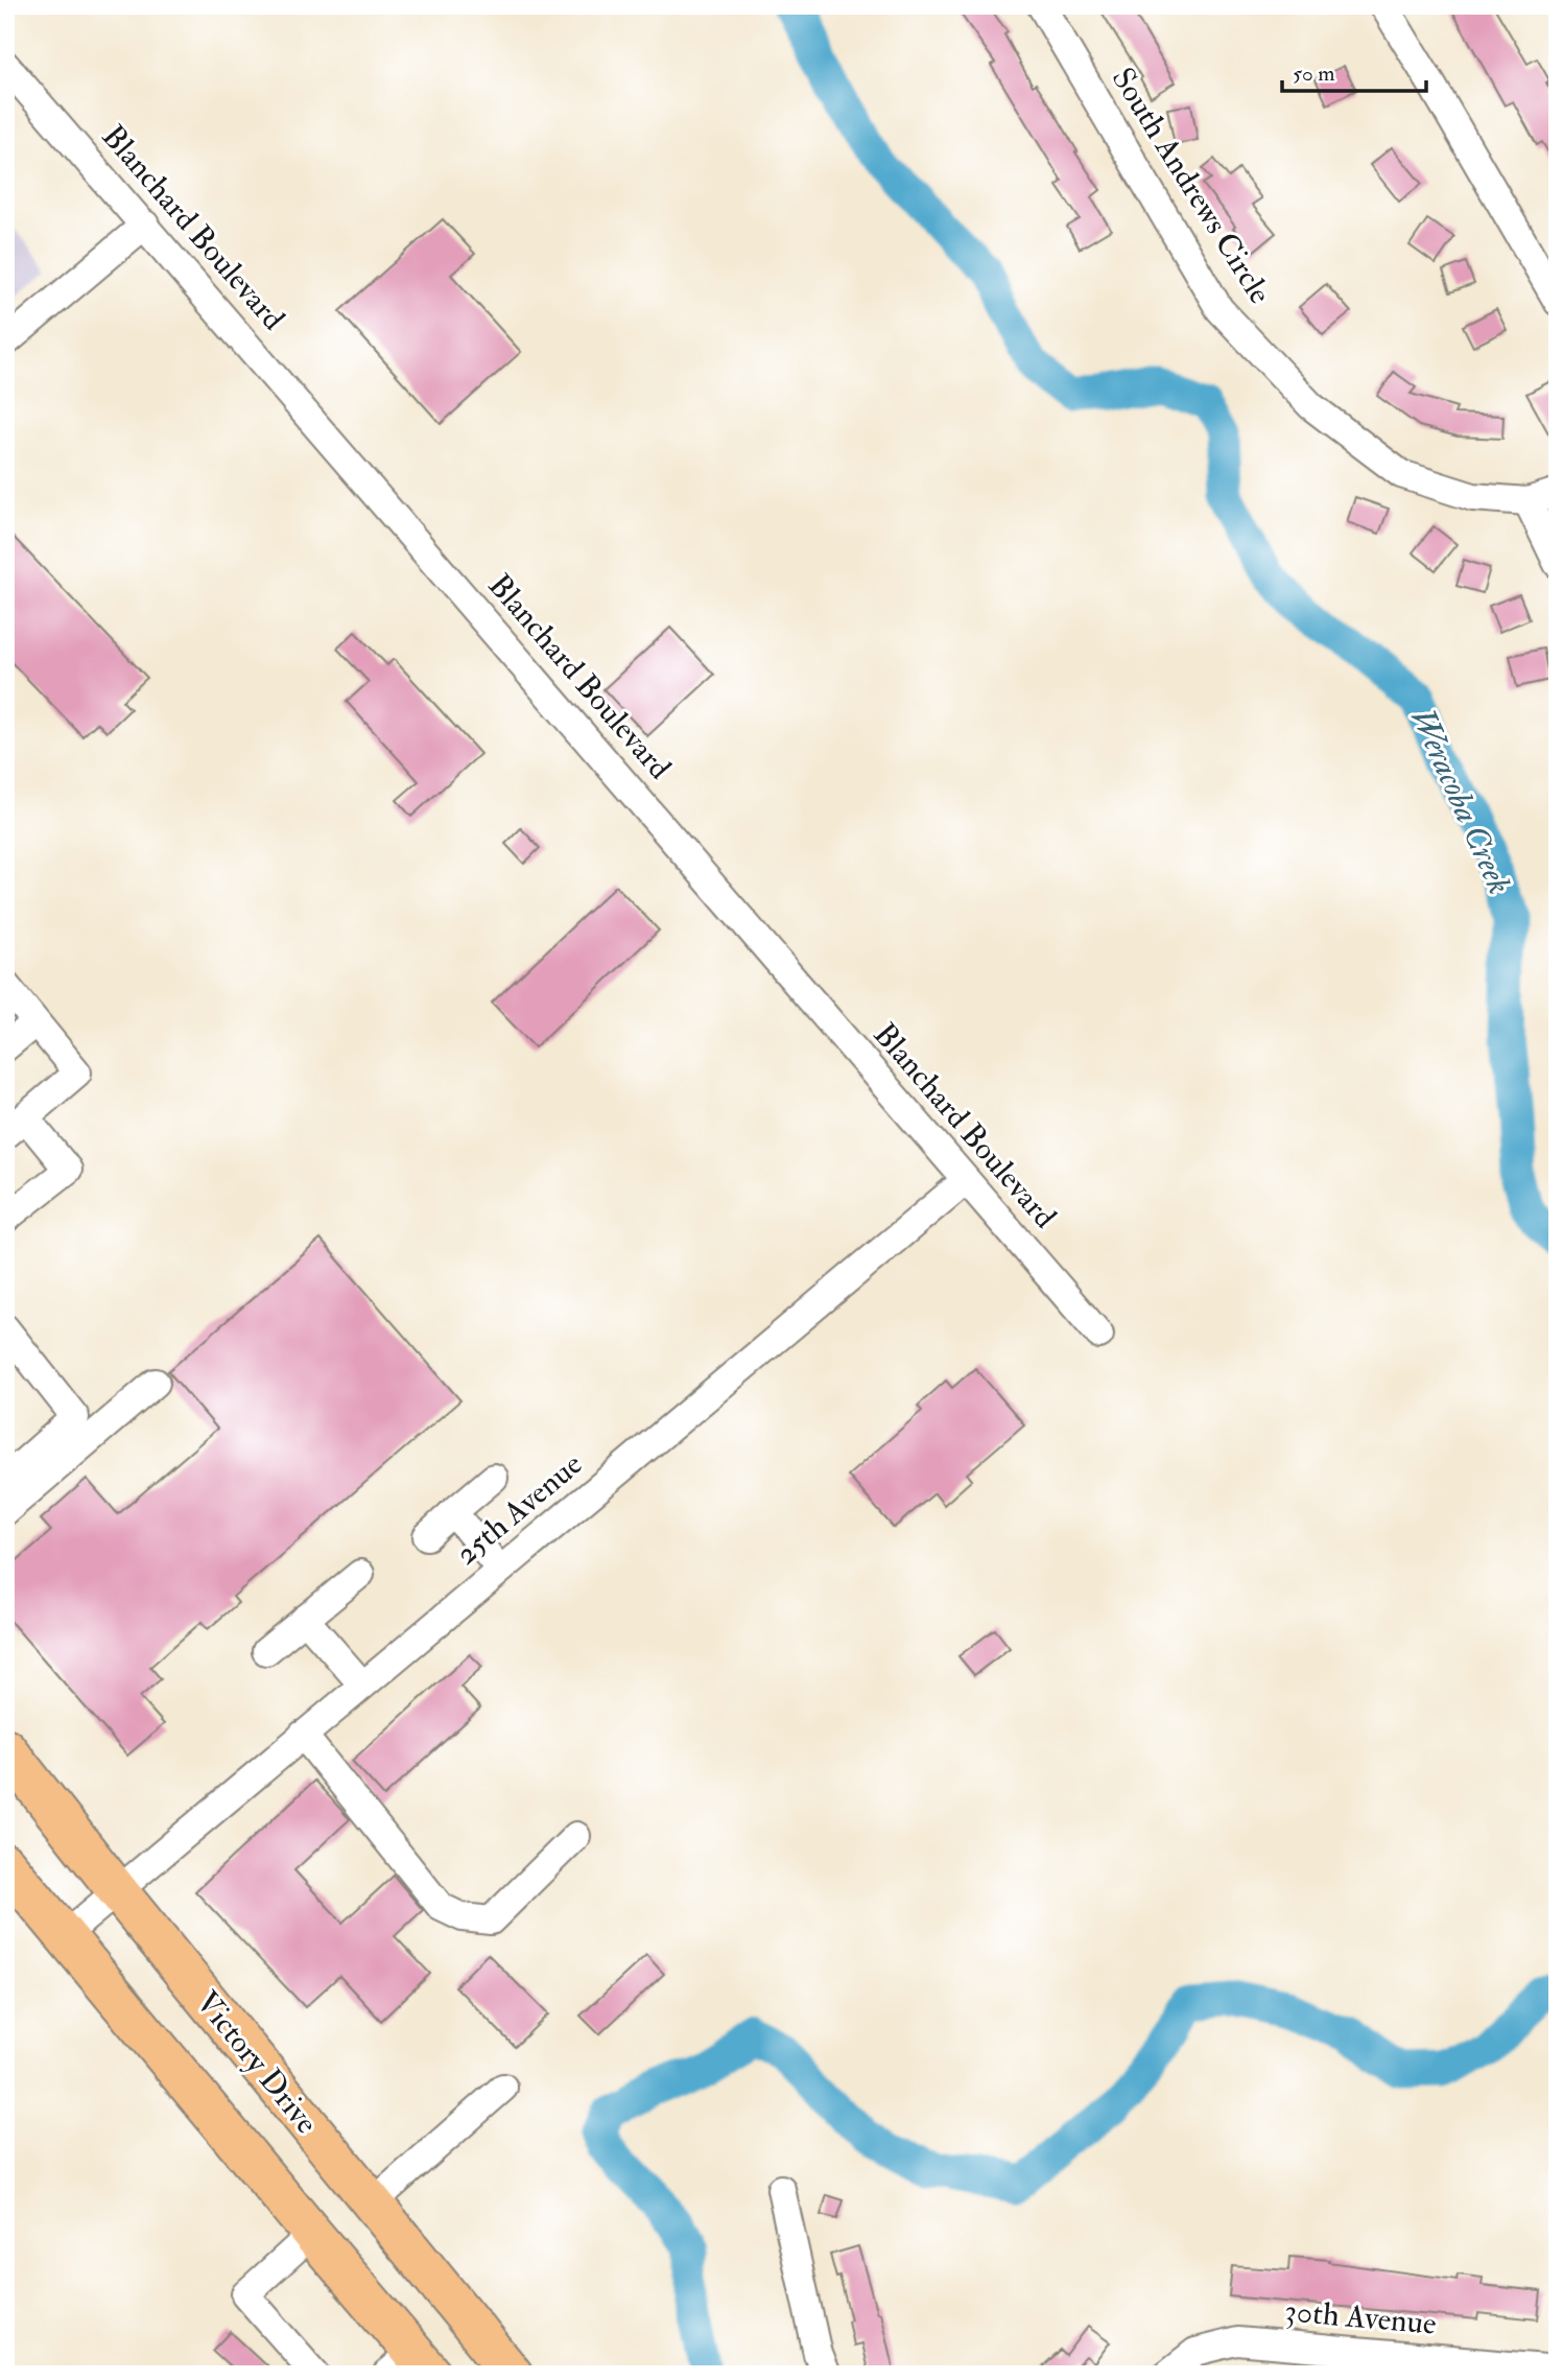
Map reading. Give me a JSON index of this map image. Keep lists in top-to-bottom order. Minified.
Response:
{"streets":{"highway":["Victory Drive"],"street":["South Andrews Circle","Blanchard Boulevard","25th Avenue","30th Avenue"]},"crossings":[["Blanchard Boulevard","25th Avenue"],["25th Avenue","Victory Drive"]],"water":["Weracoba Creek"],"scale_bar":"50 m"}
